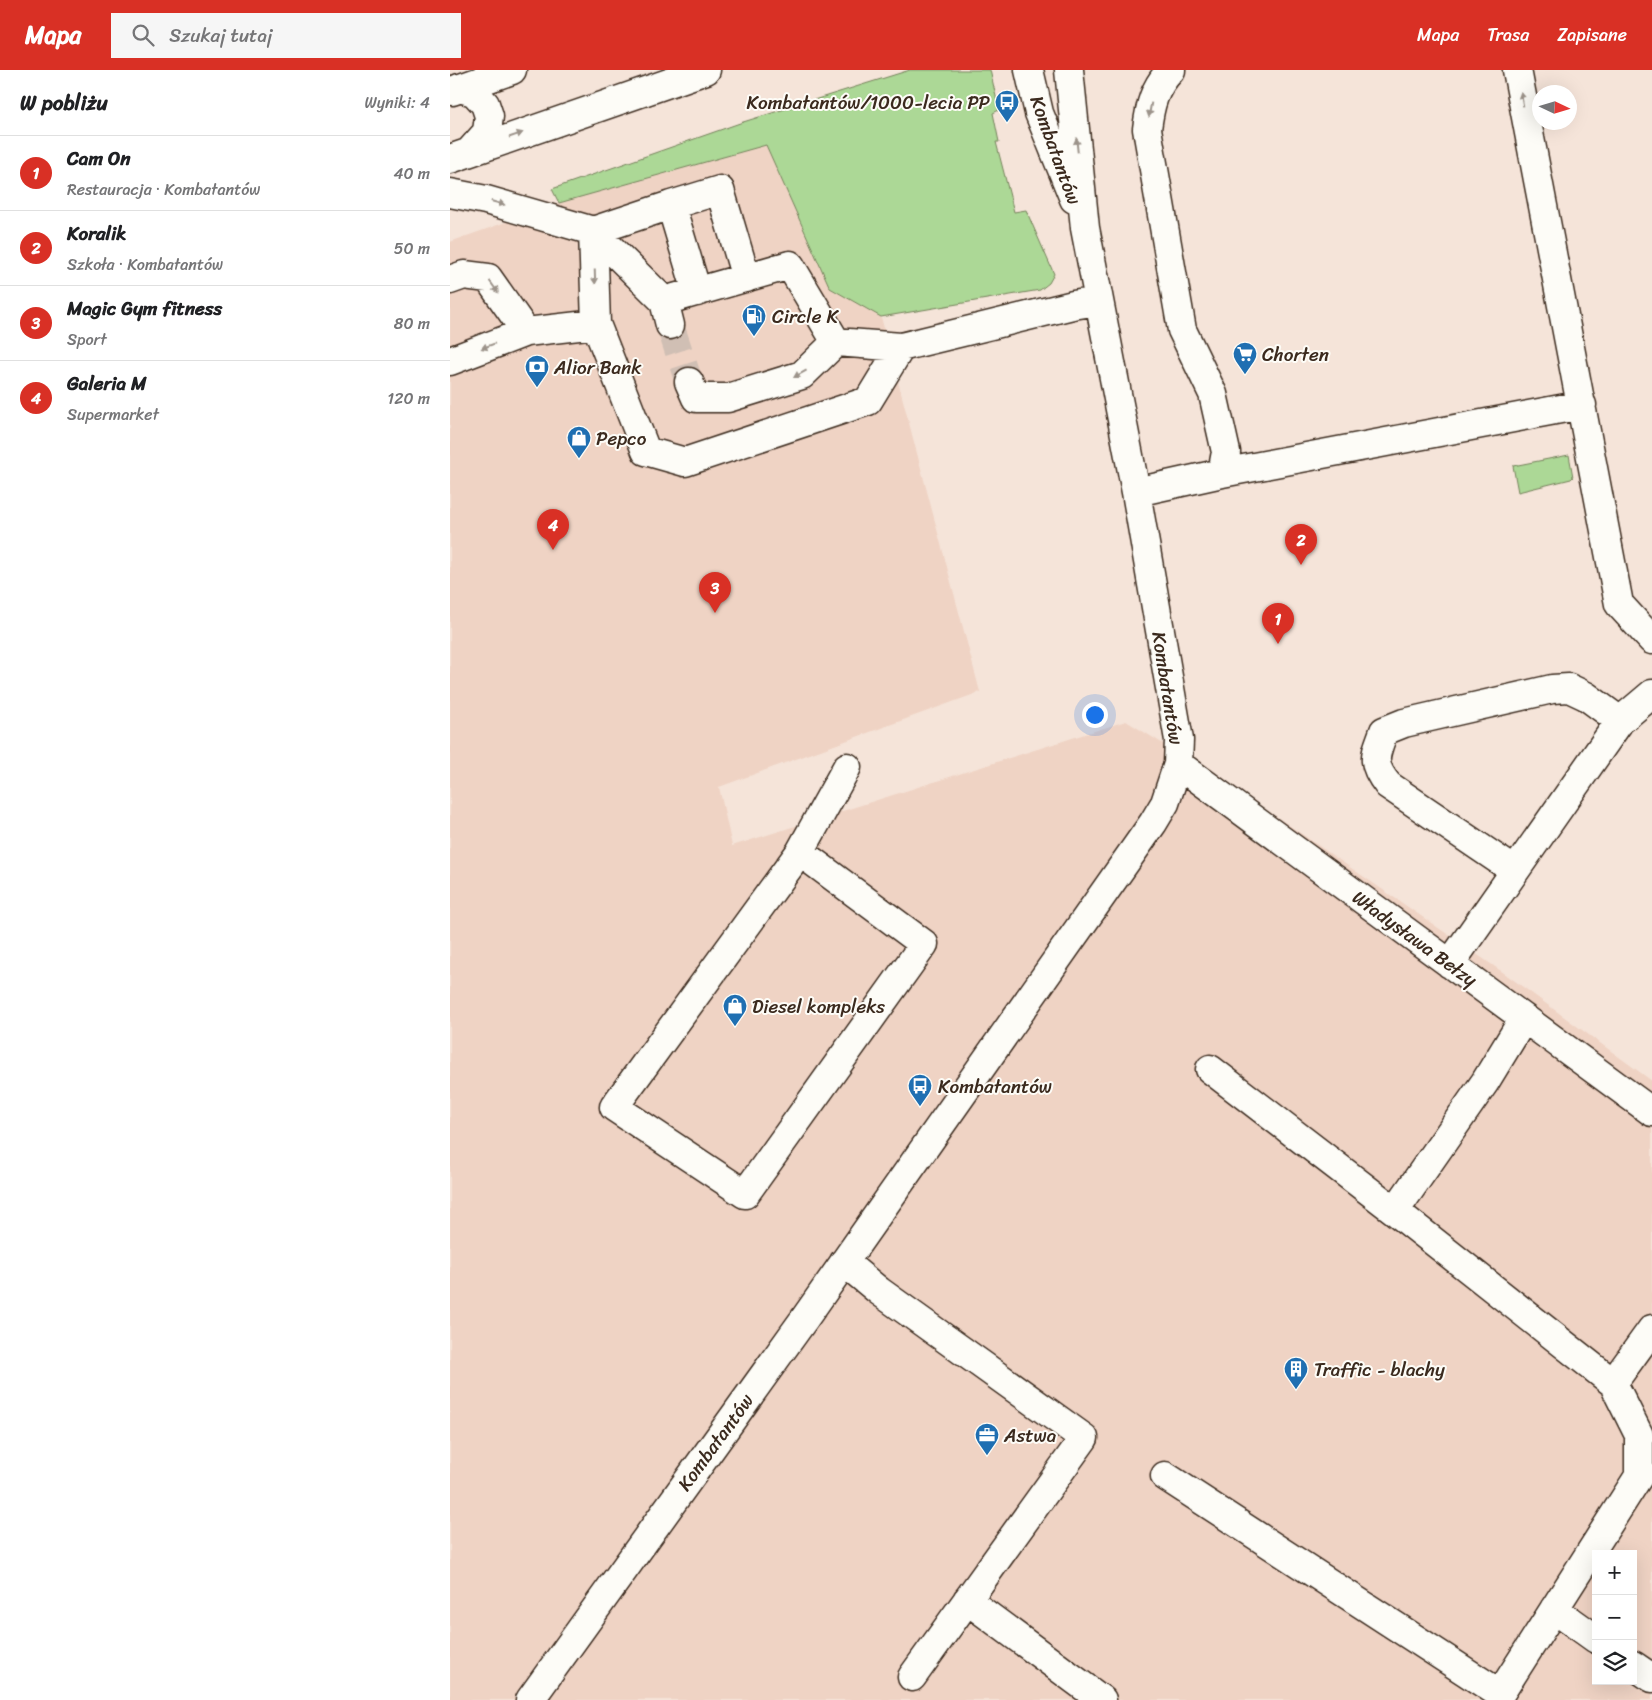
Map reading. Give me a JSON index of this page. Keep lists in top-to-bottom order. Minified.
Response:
{"streets":{"street":["Kombatantów","Władysława Bełzy"]},"crossings":[["Kombatantów","Władysława Bełzy"]],"places":{"bus stop":["Kombatantów/1000-lecia PP","Kombatantów"],"fuel station":["Circle K"],"supermarket":["Chorten"],"bank":["Alior Bank"],"shop":["Pepco","Diesel kompleks"],"building":["Traffic - blachy"],"office":["Astwa"]},"north":"right","page":{"header":"Mapa","search":"Szukaj tutaj","nav":["Mapa","Trasa","Zapisane"],"heading":["W pobliżu","Wyniki: 4"],"list":[{"mark":"1","name":"Cam On","note":"Restauracja · Kombatantów","value":"40 m"},{"mark":"2","name":"Koralik","note":"Szkoła · Kombatantów","value":"50 m"},{"mark":"3","name":"Magic Gym fitness","note":"Sport","value":"80 m"},{"mark":"4","name":"Galeria M","note":"Supermarket","value":"120 m"}],"pins":["4","2","3","1"],"map_buttons":["+","−"]}}
